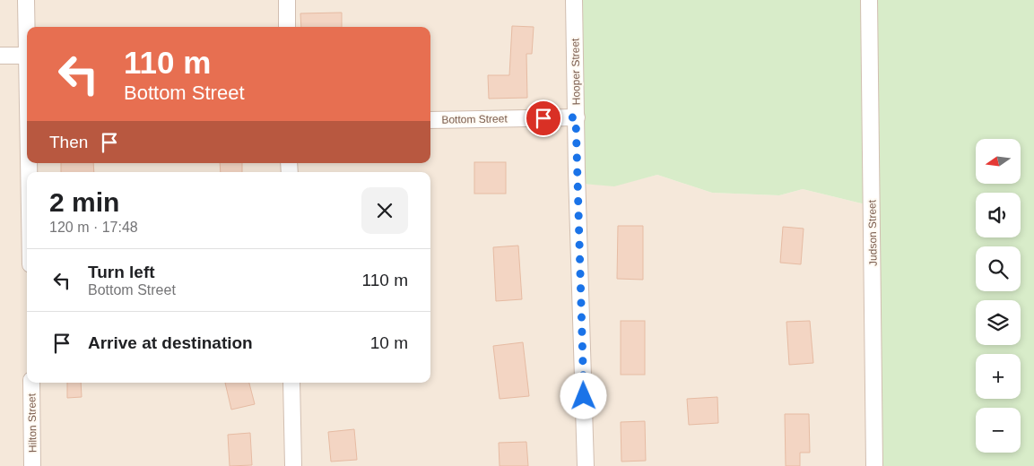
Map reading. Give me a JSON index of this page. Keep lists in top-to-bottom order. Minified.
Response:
{"streets":{"street":["Hooper Street","Bottom Street","Judson Street","Hilton Street"]},"crossings":[["Hooper Street","Bottom Street"]],"north":"left","page":{"turn":["110 m","Bottom Street"],"then":"Then","map_buttons":["+","−"],"heading":["2 min","120 m · 17:48"],"list":[{"name":"Turn left","note":"Bottom Street","value":"110 m"},{"name":"Arrive at destination","value":"10 m"}]}}
